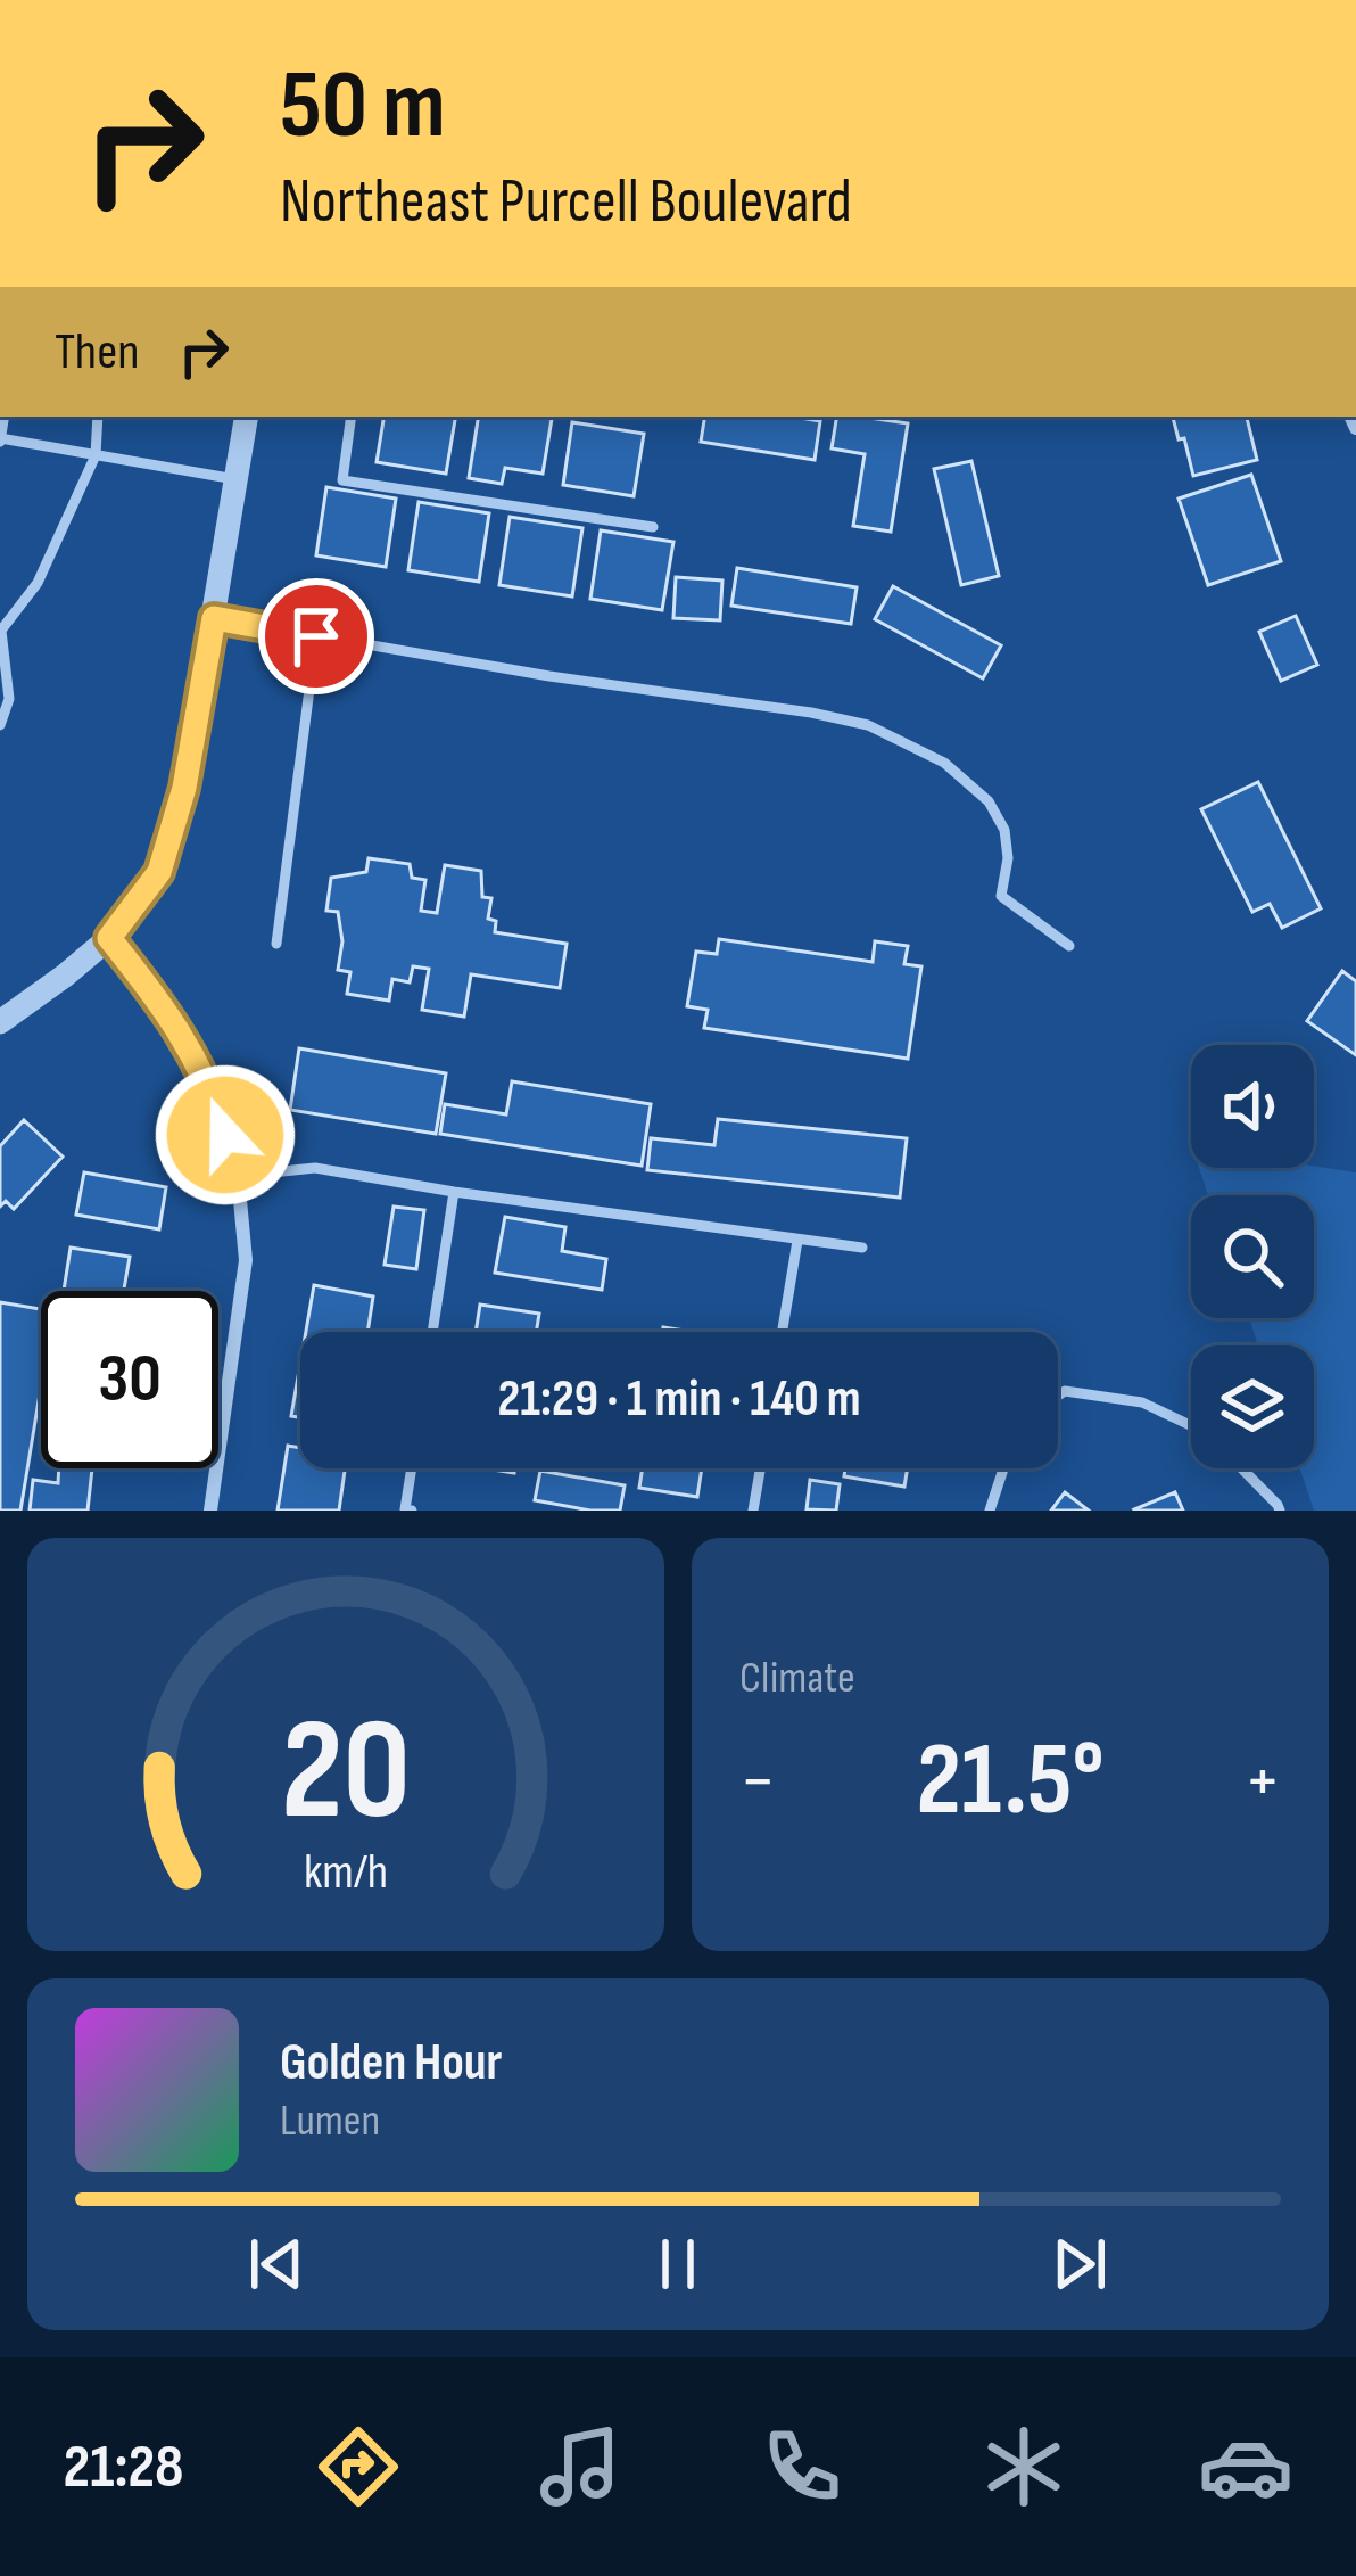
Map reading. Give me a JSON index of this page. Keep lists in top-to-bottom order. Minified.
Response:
{"page":{"turn":["50 m","Northeast Purcell Boulevard"],"then":"Then","limit":"30","trip":"21:29 · 1 min · 140 m","tile":"Climate","heat":["−","21.5°","+"],"song":["Golden Hour","Lumen"],"tabs":"21:28","gauge":["20","km/h"]}}
